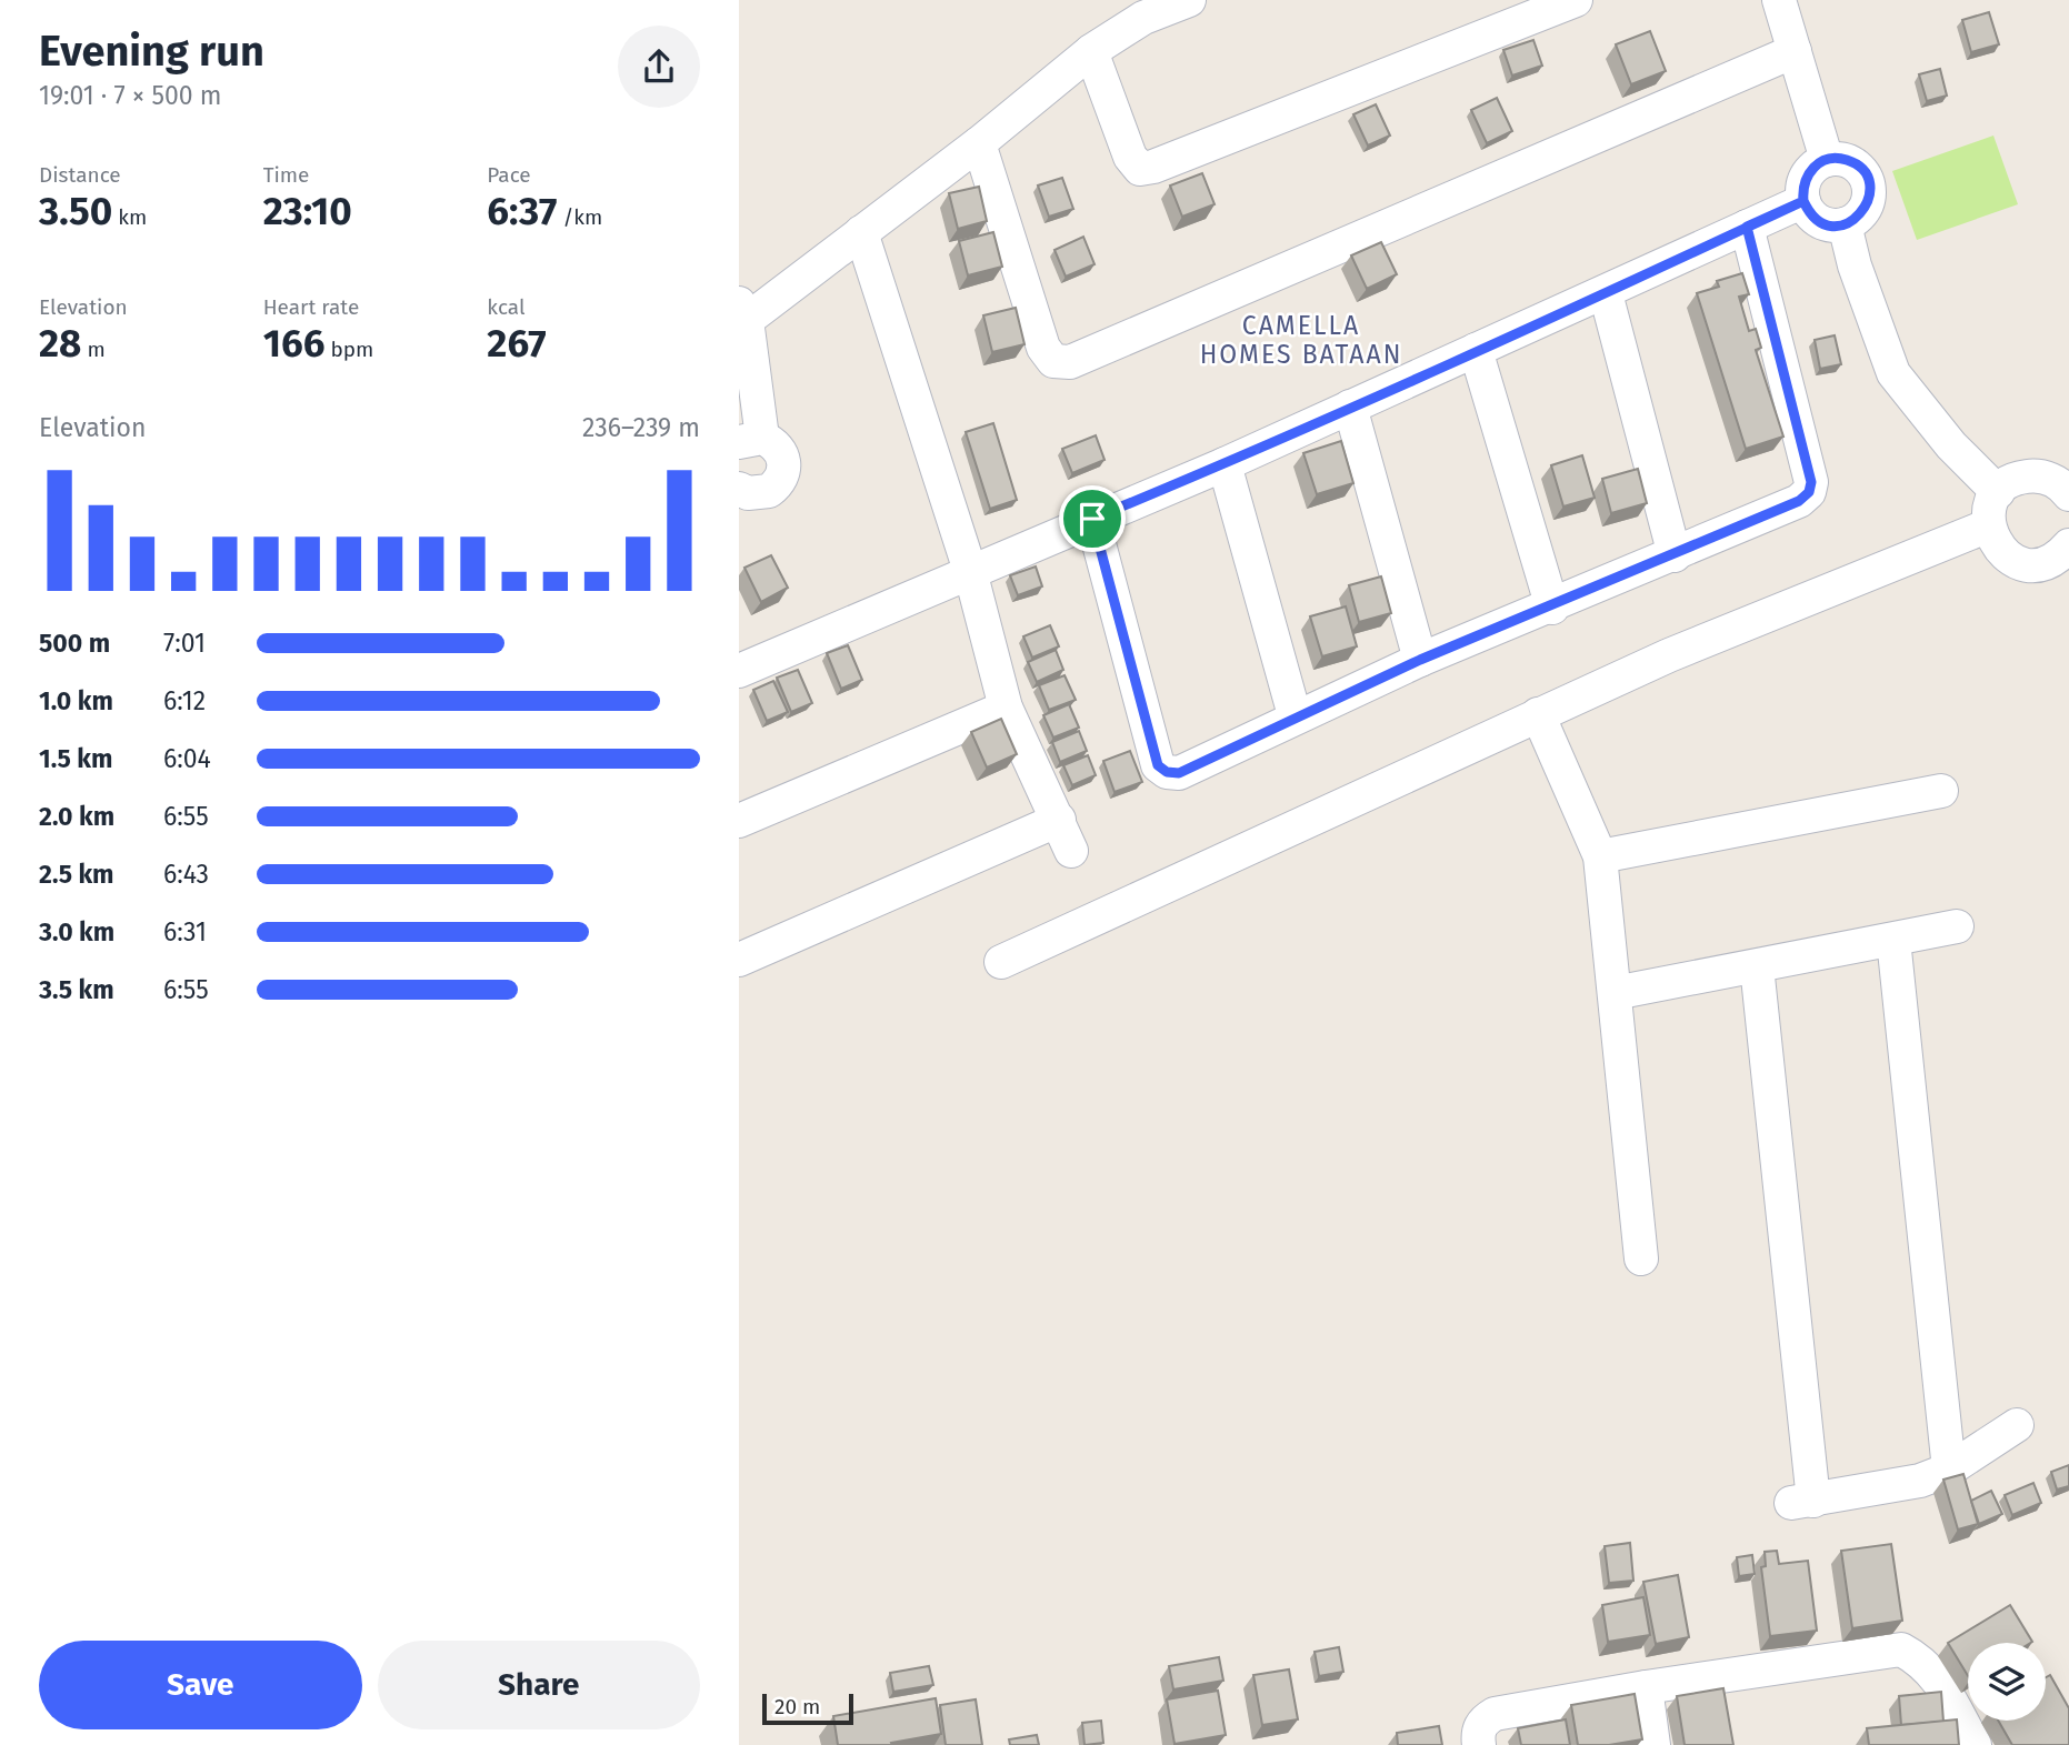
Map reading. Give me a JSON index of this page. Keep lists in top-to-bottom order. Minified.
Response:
{"districts":["CAMELLA HOMES BATAAN"],"scale_bar":"20 m","page":{"heading":["Evening run","19:01 · 7 × 500 m"],"stats":[["Distance","3.50 km"],["Time","23:10"],["Pace","6:37 /km"],["Elevation","28 m"],["Heart rate","166 bpm"],["kcal","267"]],"chart":["Elevation","236–239 m"],"list":[{"name":"500 m","note":"7:01"},{"name":"1.0 km","note":"6:12"},{"name":"1.5 km","note":"6:04"},{"name":"2.0 km","note":"6:55"},{"name":"2.5 km","note":"6:43"},{"name":"3.0 km","note":"6:31"},{"name":"3.5 km","note":"6:55"}],"buttons":["Save","Share"],"scale":"20 m"}}
